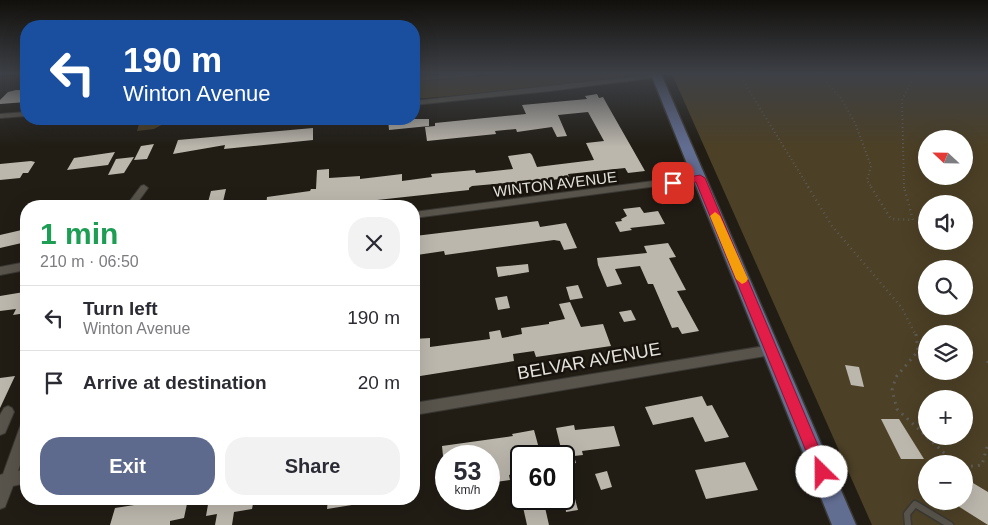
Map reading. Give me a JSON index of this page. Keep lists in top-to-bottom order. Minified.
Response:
{"streets":{"street":["WINTON AVENUE","BELVAR AVENUE"]},"north":"left","page":{"turn":["190 m","Winton Avenue"],"map_buttons":["+","−"],"heading":["1 min","210 m · 06:50"],"list":[{"name":"Turn left","note":"Winton Avenue","value":"190 m"},{"name":"Arrive at destination","value":"20 m"}],"buttons":["Exit","Share"],"speed":"53 km/h","limit":"60"}}
